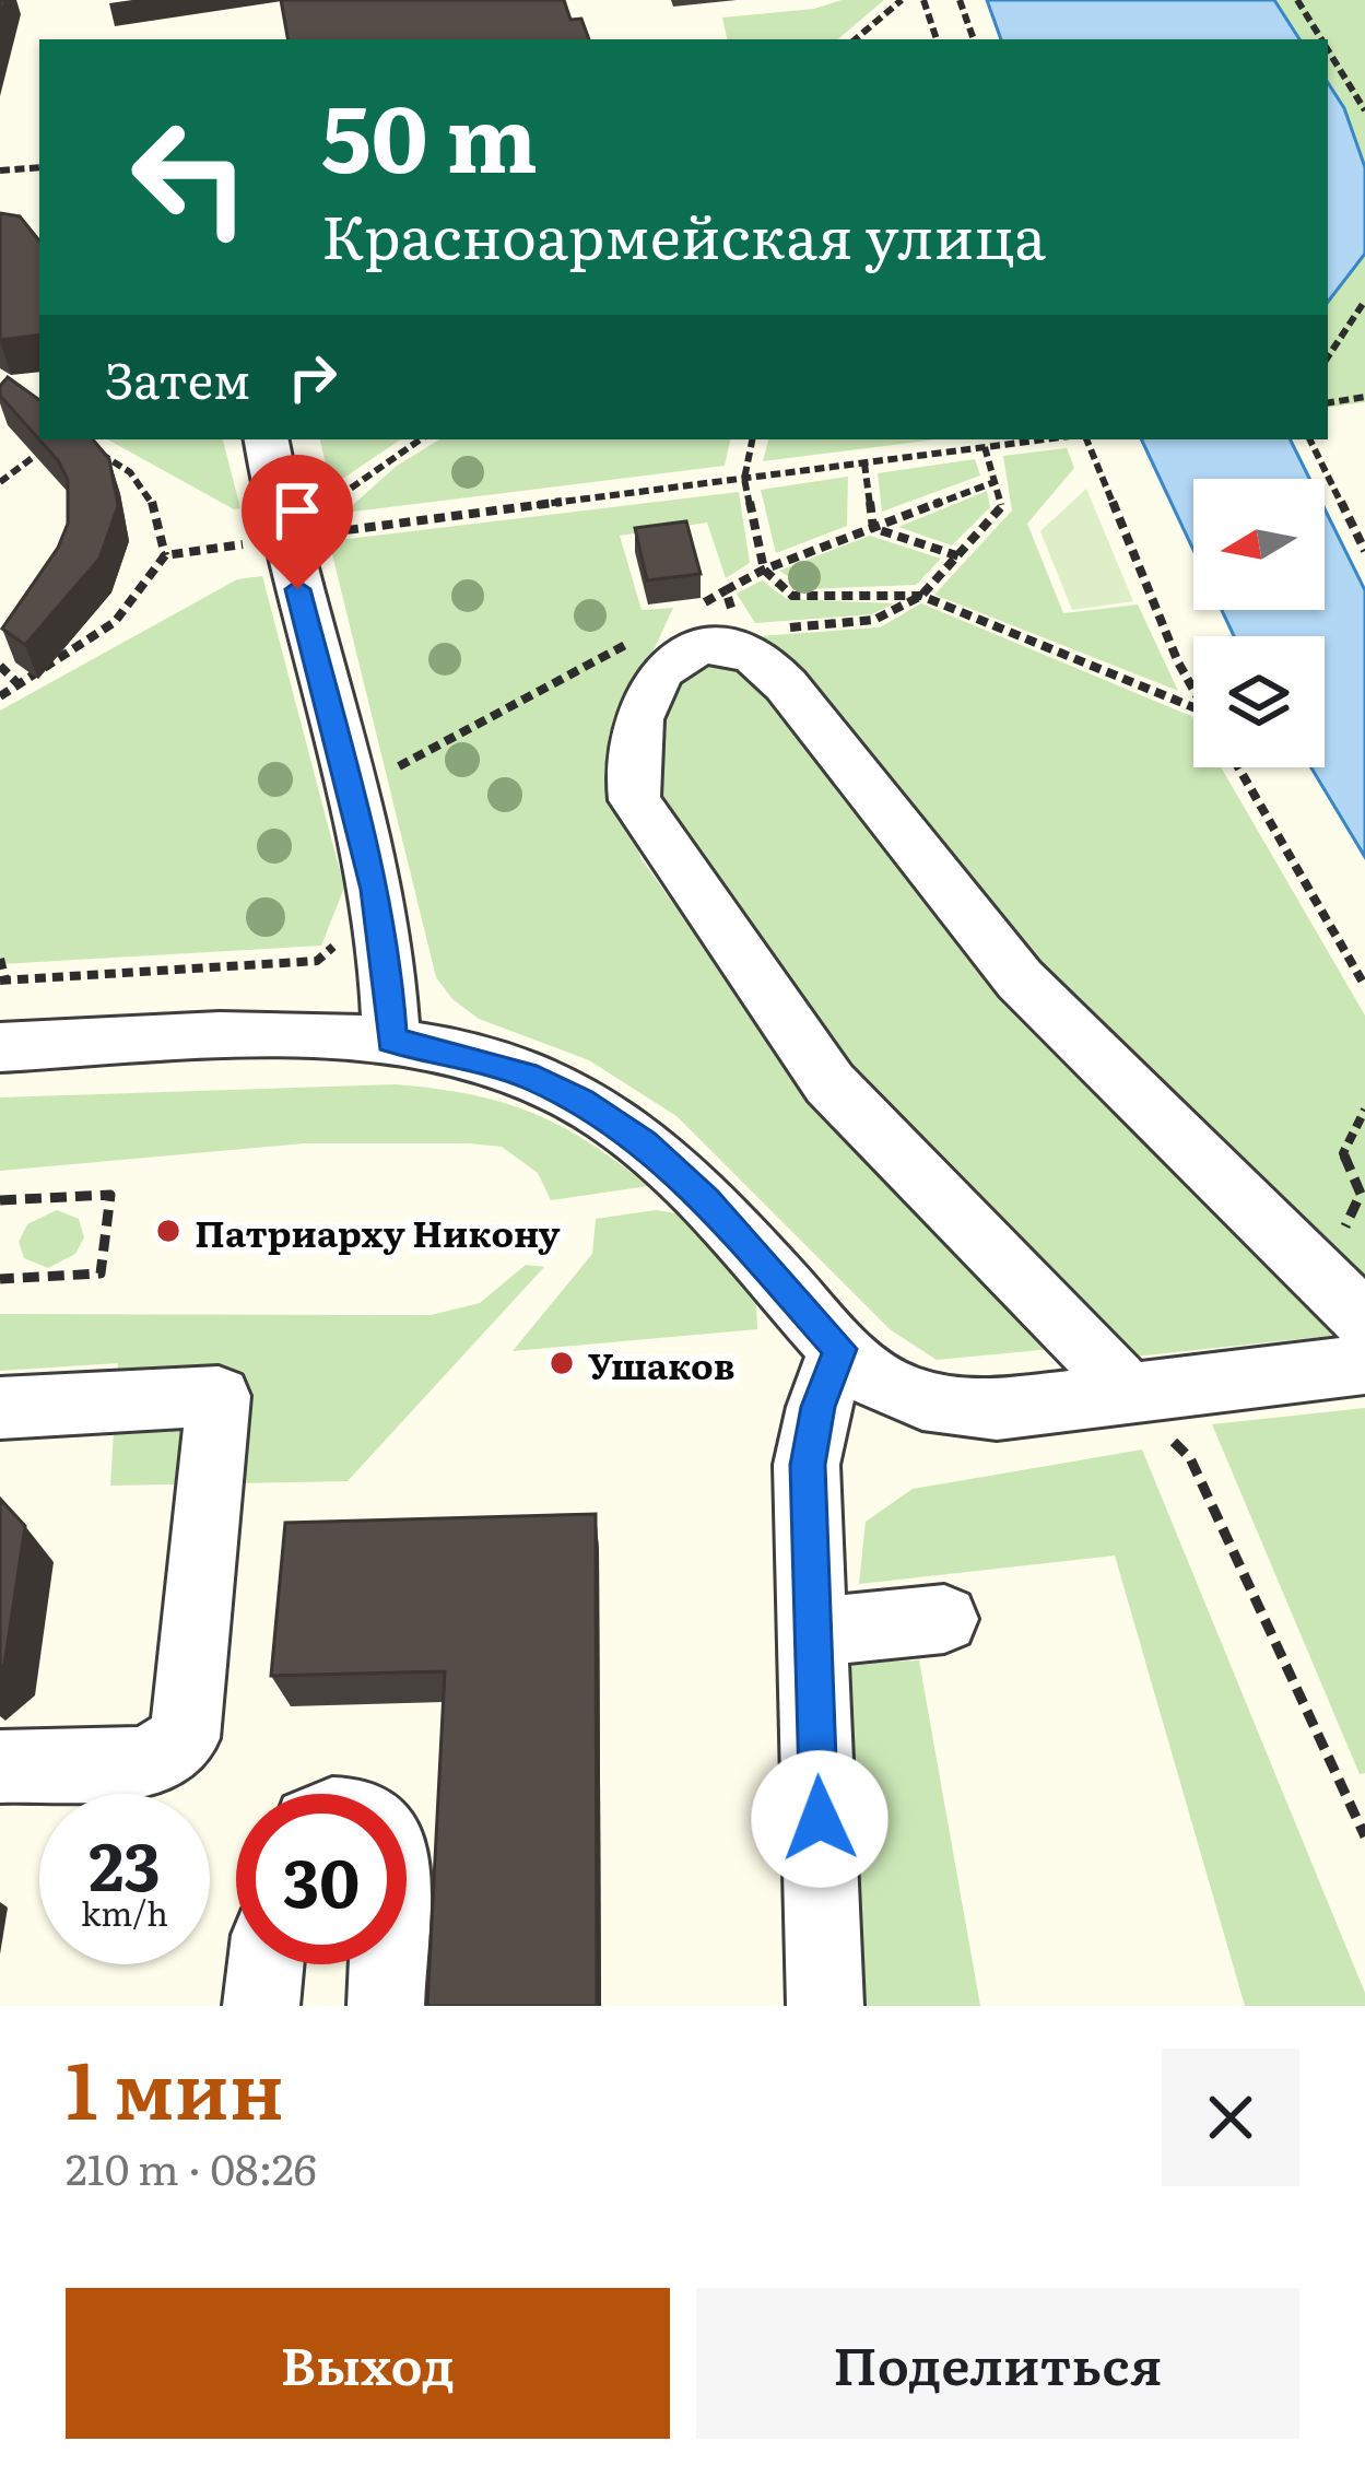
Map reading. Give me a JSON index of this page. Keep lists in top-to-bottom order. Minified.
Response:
{"places":["Патриарху Никону","Ушаков"],"north":"left","page":{"turn":["50 m","Красноармейская улица"],"then":"Затем","speed":"23 km/h","limit":"30","heading":["1 мин","210 m · 08:26"],"buttons":["Выход","Поделиться"]}}
